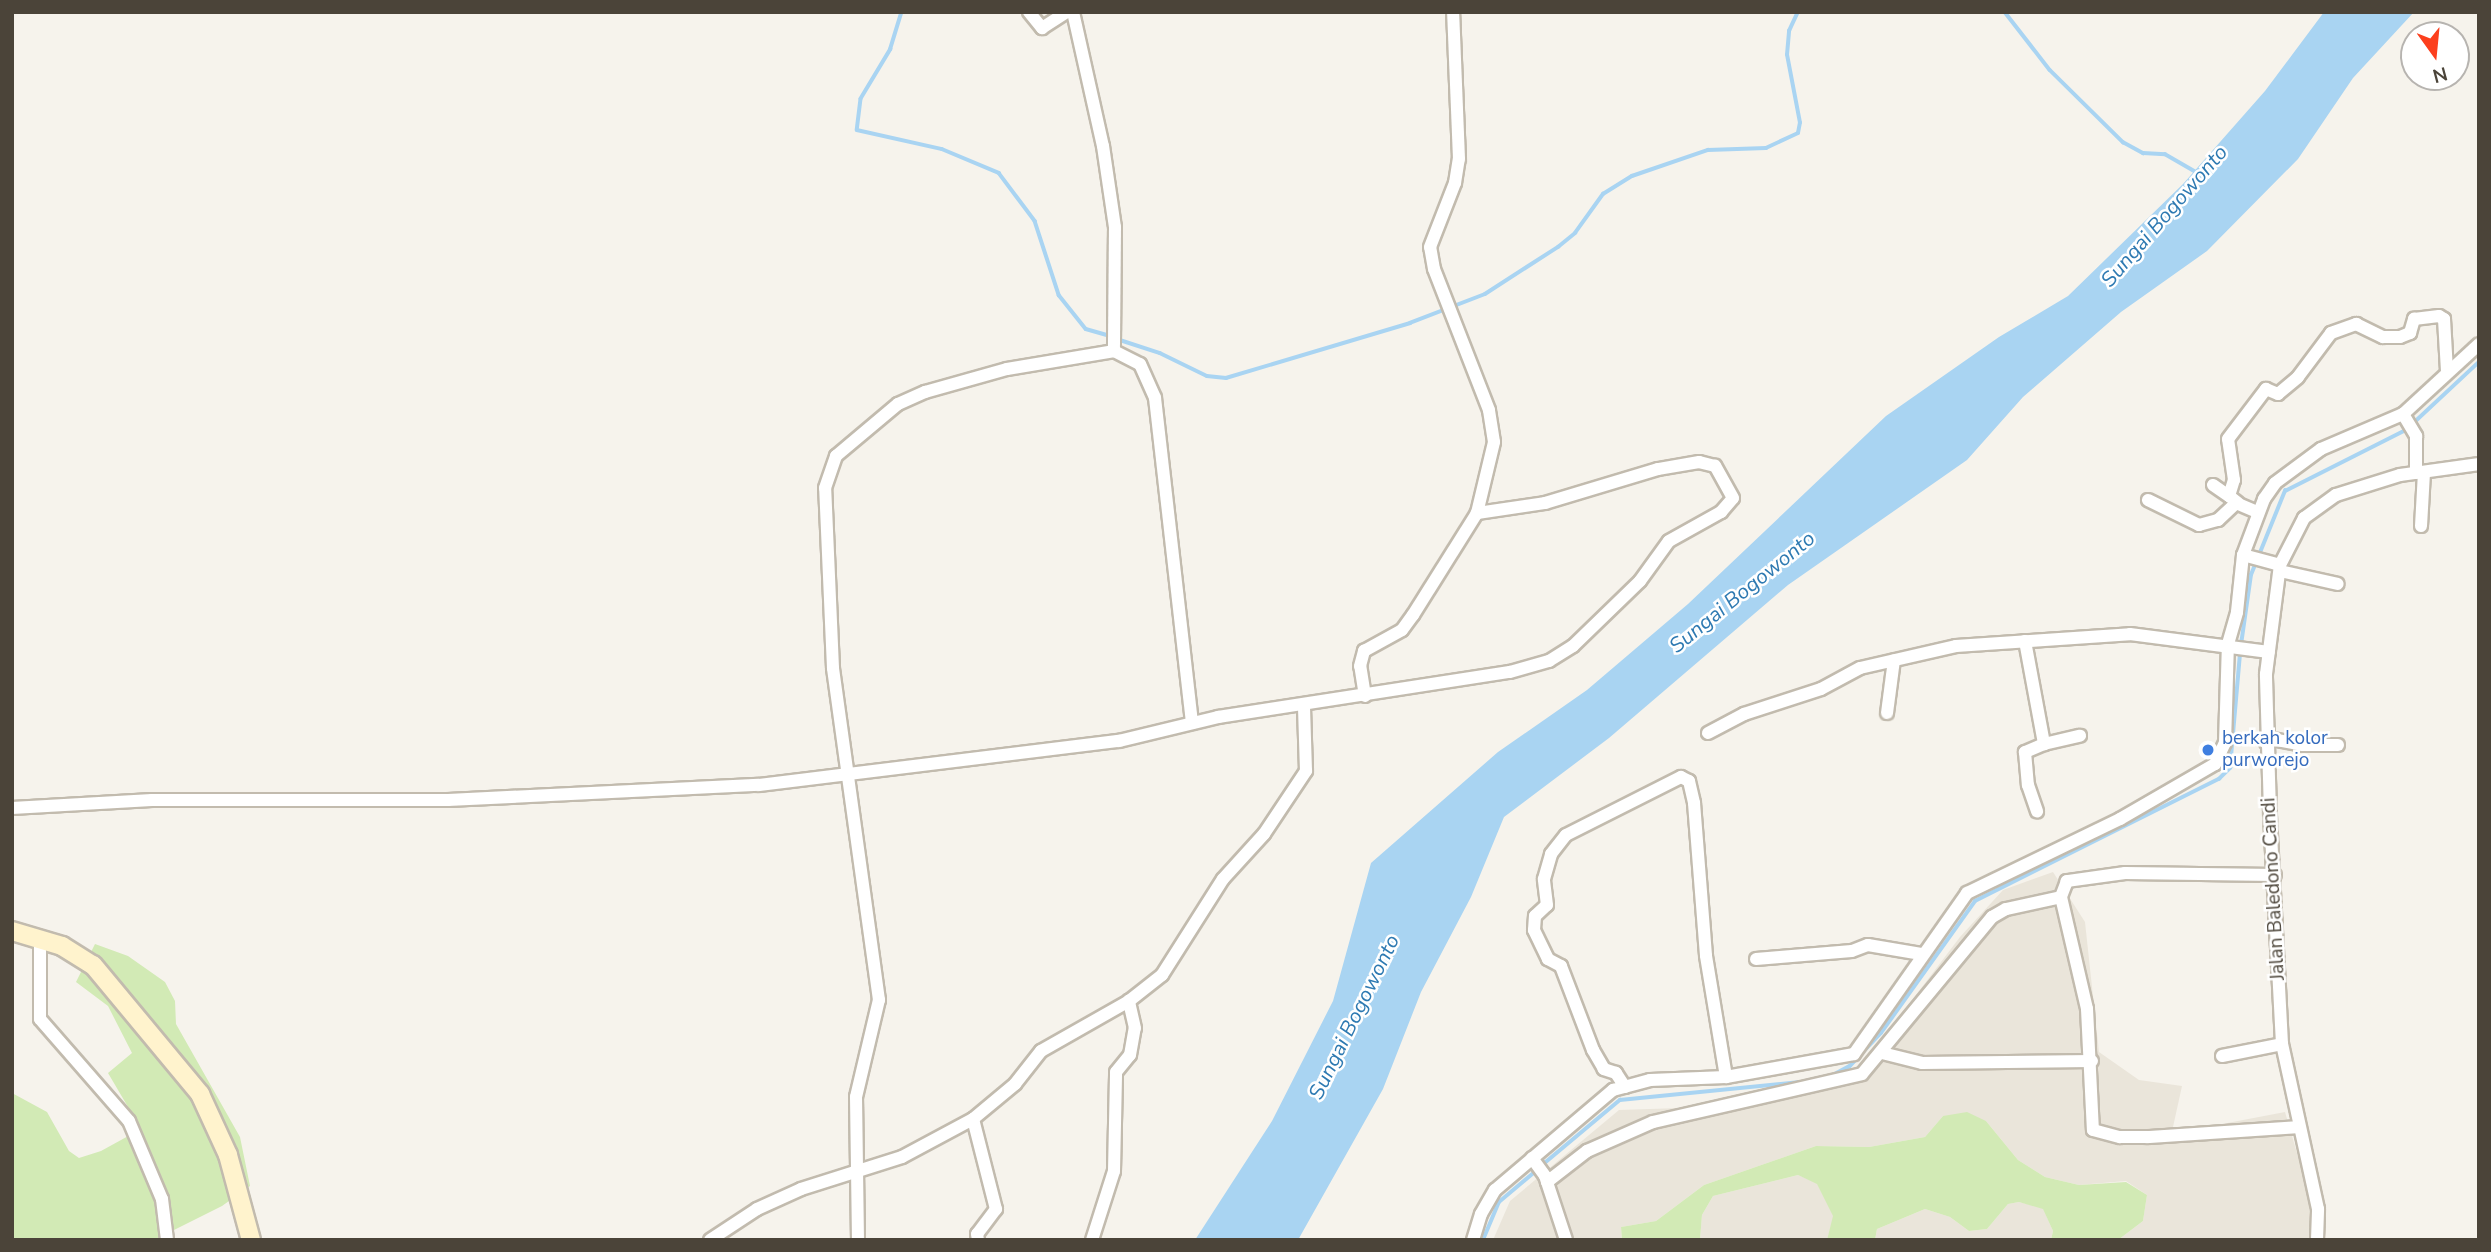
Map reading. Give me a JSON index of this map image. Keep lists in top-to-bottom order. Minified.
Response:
{"streets":{"street":["Jalan Baledono Candi"]},"water":["Sungai Bogowonto"],"places":["berkah kolor purworejo"],"north":"bottom"}
